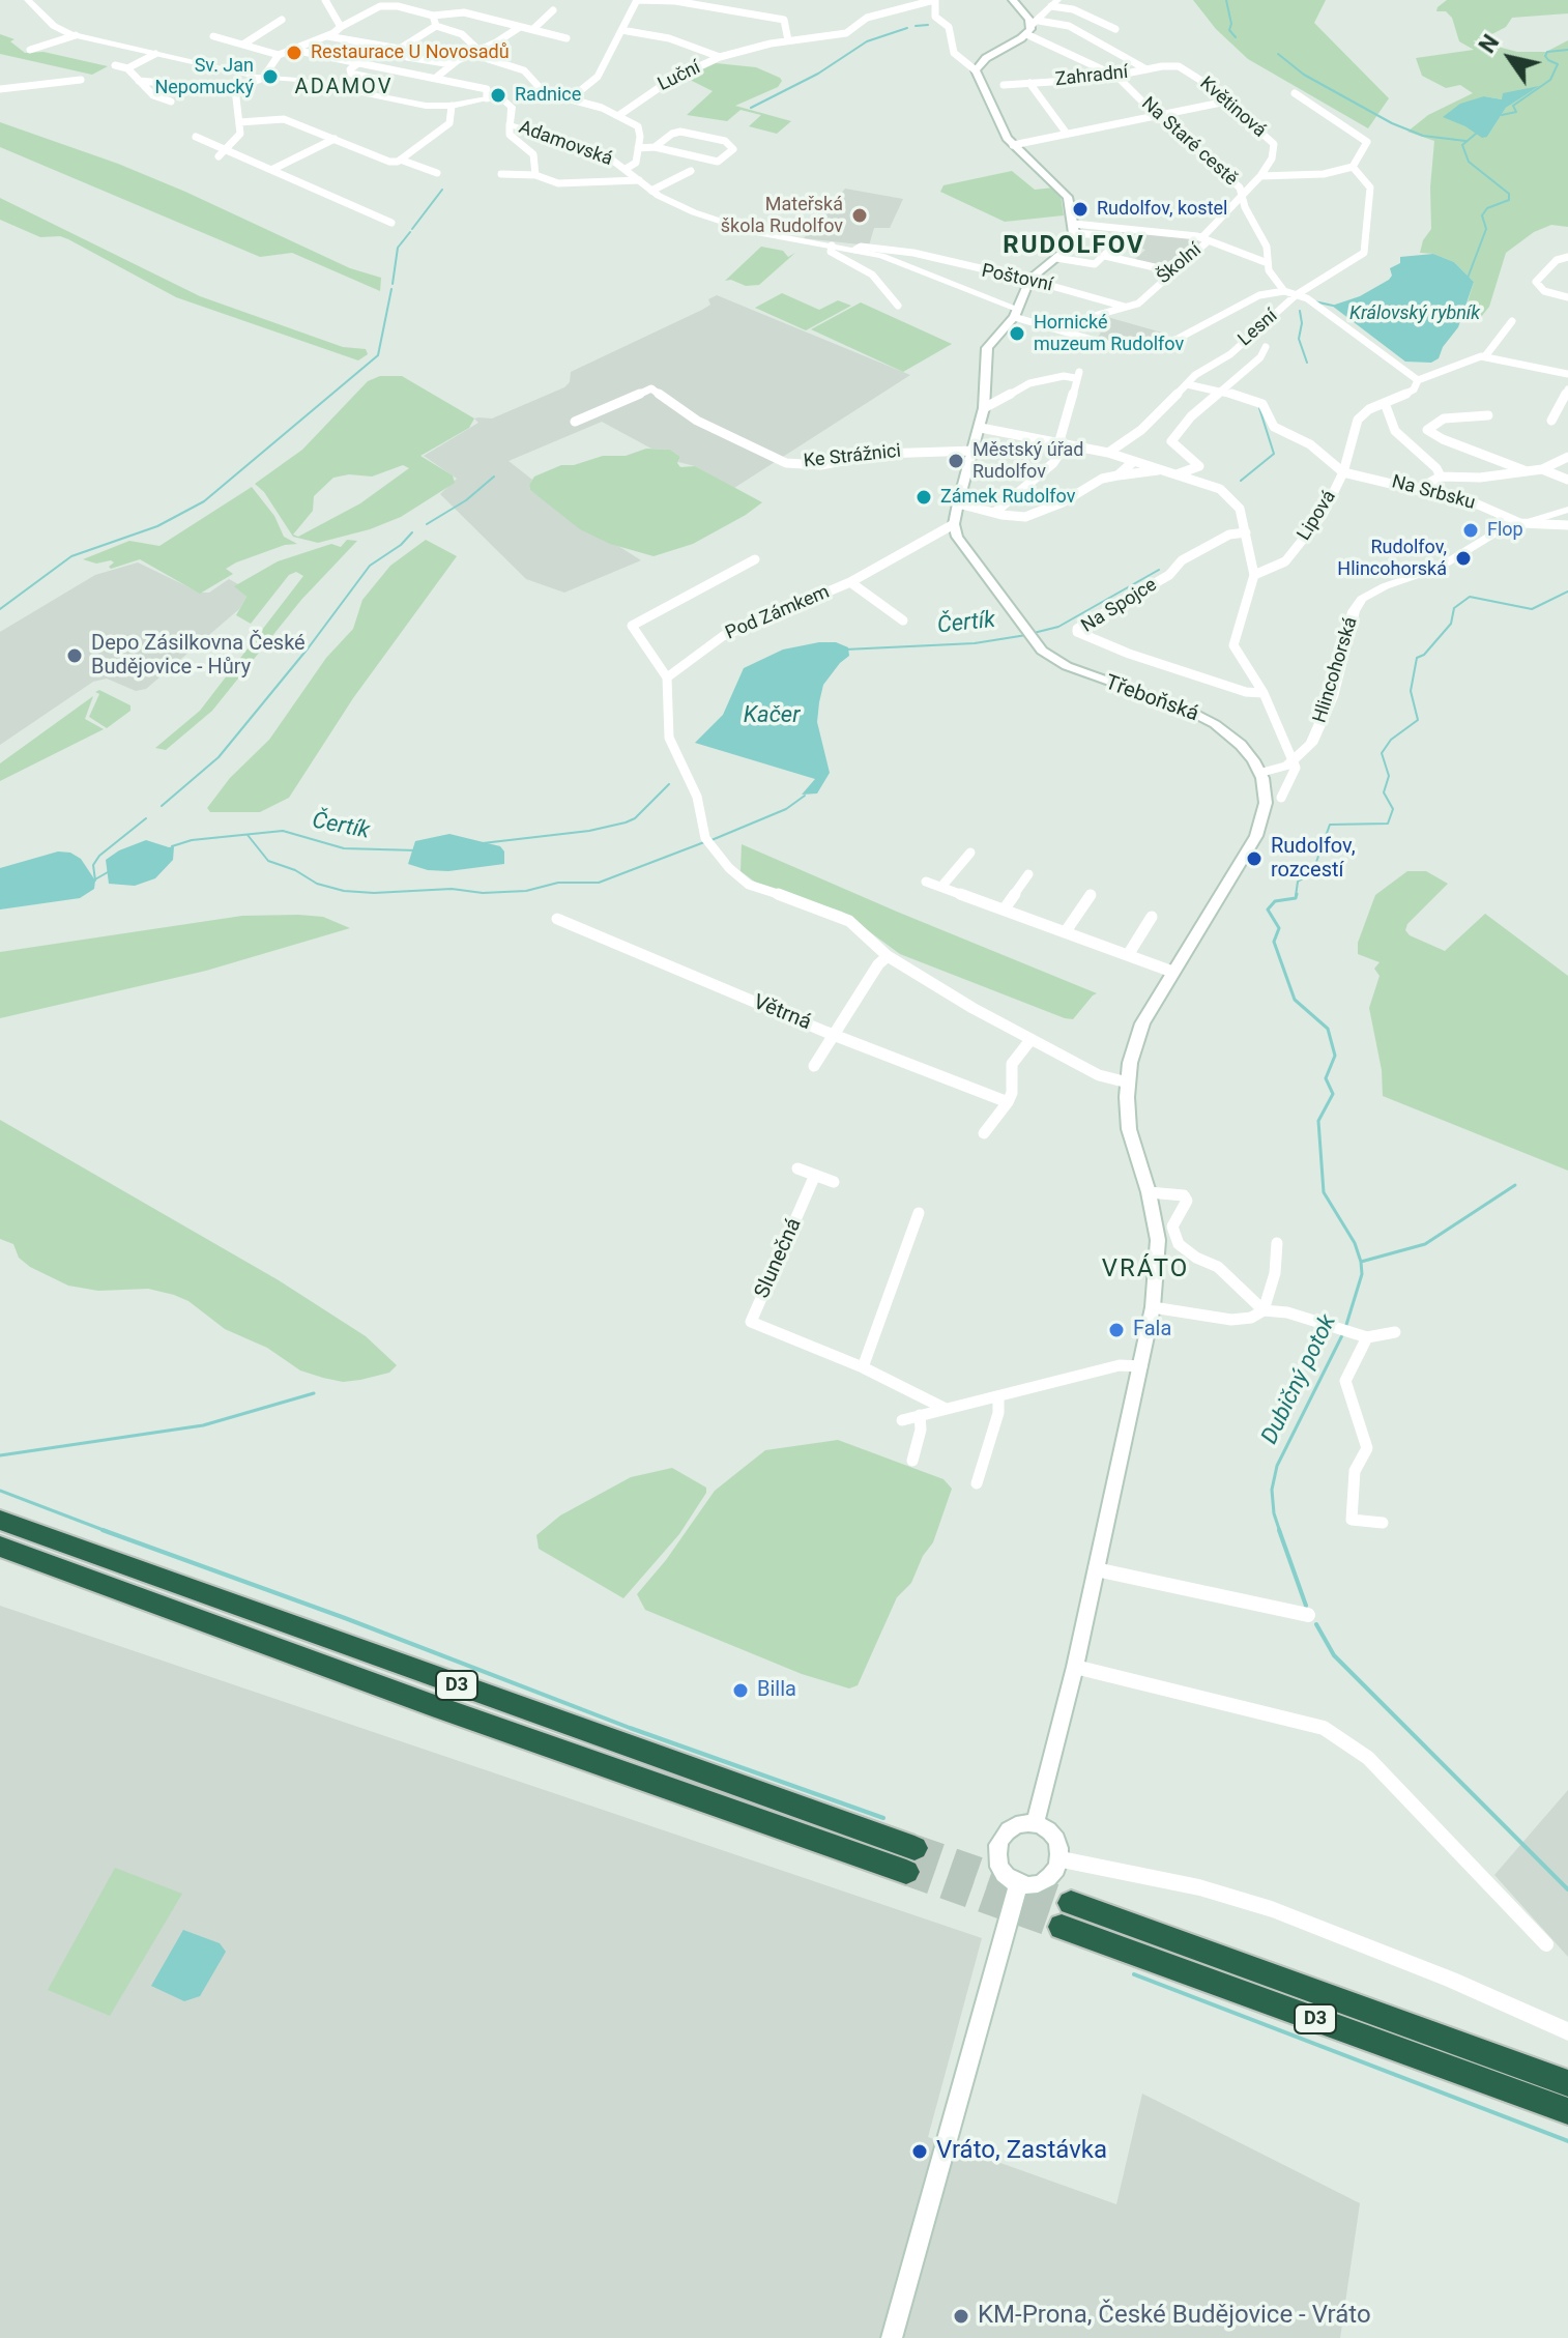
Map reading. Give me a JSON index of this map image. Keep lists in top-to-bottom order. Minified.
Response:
{"streets":{"highway":["D3"],"main road":["Adamovská","Hlincohorská","Třeboňská"],"street":["Luční","Zahradní","Květinová","Na Staré cestě","Školní","Poštovní","Lesní","Ke Strážnici","Na Srbsku","Lipová","Na Spojce","Pod Zámkem","Větrná","Slunečná"]},"crossings":[["Zahradní","Květinová"],["Zahradní","Na Staré cestě"],["Květinová","Na Staré cestě"],["Květinová","Školní"],["Na Staré cestě","Školní"],["Adamovská","Poštovní"],["Školní","Poštovní"],["Na Srbsku","Lipová"],["Na Srbsku","Hlincohorská"],["Pod Zámkem","Třeboňská"]],"districts":["ADAMOV","RUDOLFOV","VRÁTO"],"water":["Královský rybník","Čertík","Kačer","Dubičný potok"],"places":["Restaurace U Novosadů","Sv. Jan Nepomucký","Radnice","Rudolfov, kostel","Mateřská škola Rudolfov","Hornické muzeum Rudolfov","Městský úřad Rudolfov","Zámek Rudolfov","Flop","Rudolfov, Hlincohorská","Depo Zásilkovna České Budějovice - Hůry","Rudolfov, rozcestí","Fala","Billa","Vráto, Zastávka","KM-Prona, České Budějovice - Vráto"],"north":"top left"}
